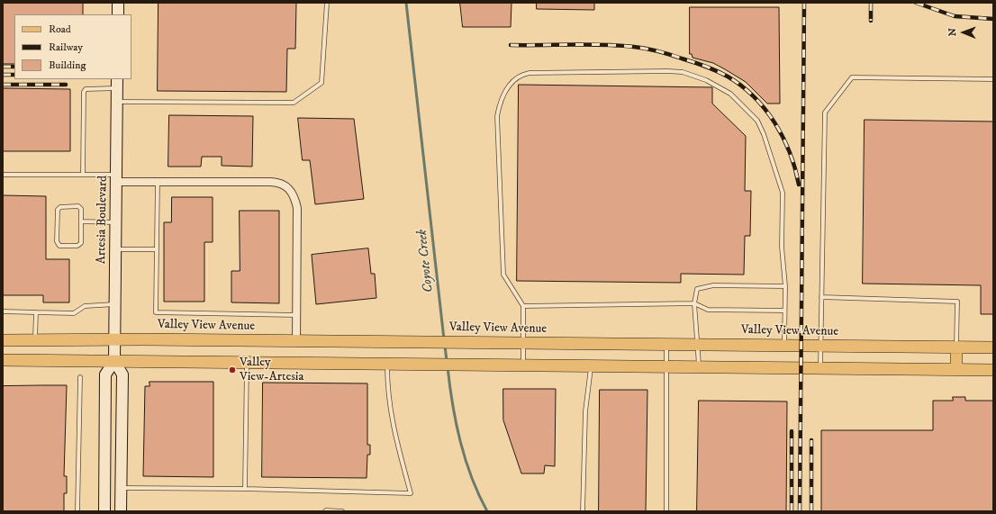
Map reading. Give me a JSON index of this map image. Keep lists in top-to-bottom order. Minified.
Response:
{"streets":{"main road":["Artesia Boulevard","Valley View Avenue"]},"crossings":[["Artesia Boulevard","Valley View Avenue"]],"water":["Coyote Creek"],"places":["Valley View-Artesia"],"legend":["Road","Railway","Building"],"north":"left"}
